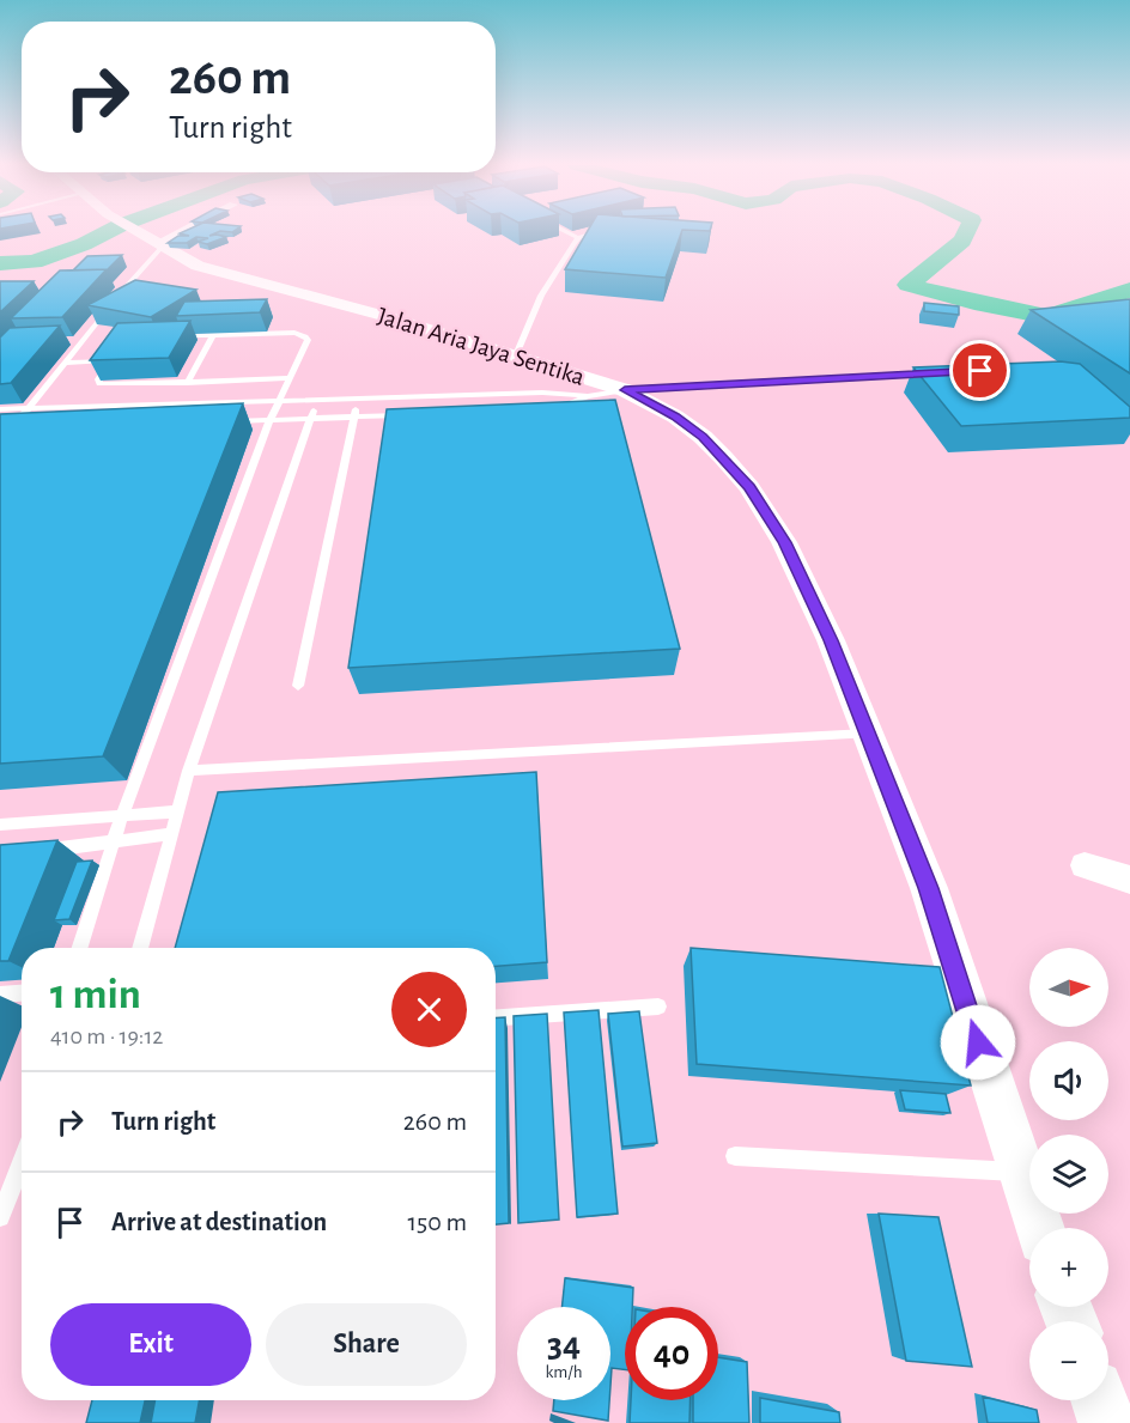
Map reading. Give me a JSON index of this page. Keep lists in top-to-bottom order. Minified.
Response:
{"streets":{"street":["Jalan Aria Jaya Sentika"]},"north":"right","page":{"turn":["260 m","Turn right"],"map_buttons":["+","−"],"heading":["1 min","410 m · 19:12"],"list":[{"name":"Turn right","value":"260 m"},{"name":"Arrive at destination","value":"150 m"}],"buttons":["Exit","Share"],"speed":"34 km/h","limit":"40"}}
